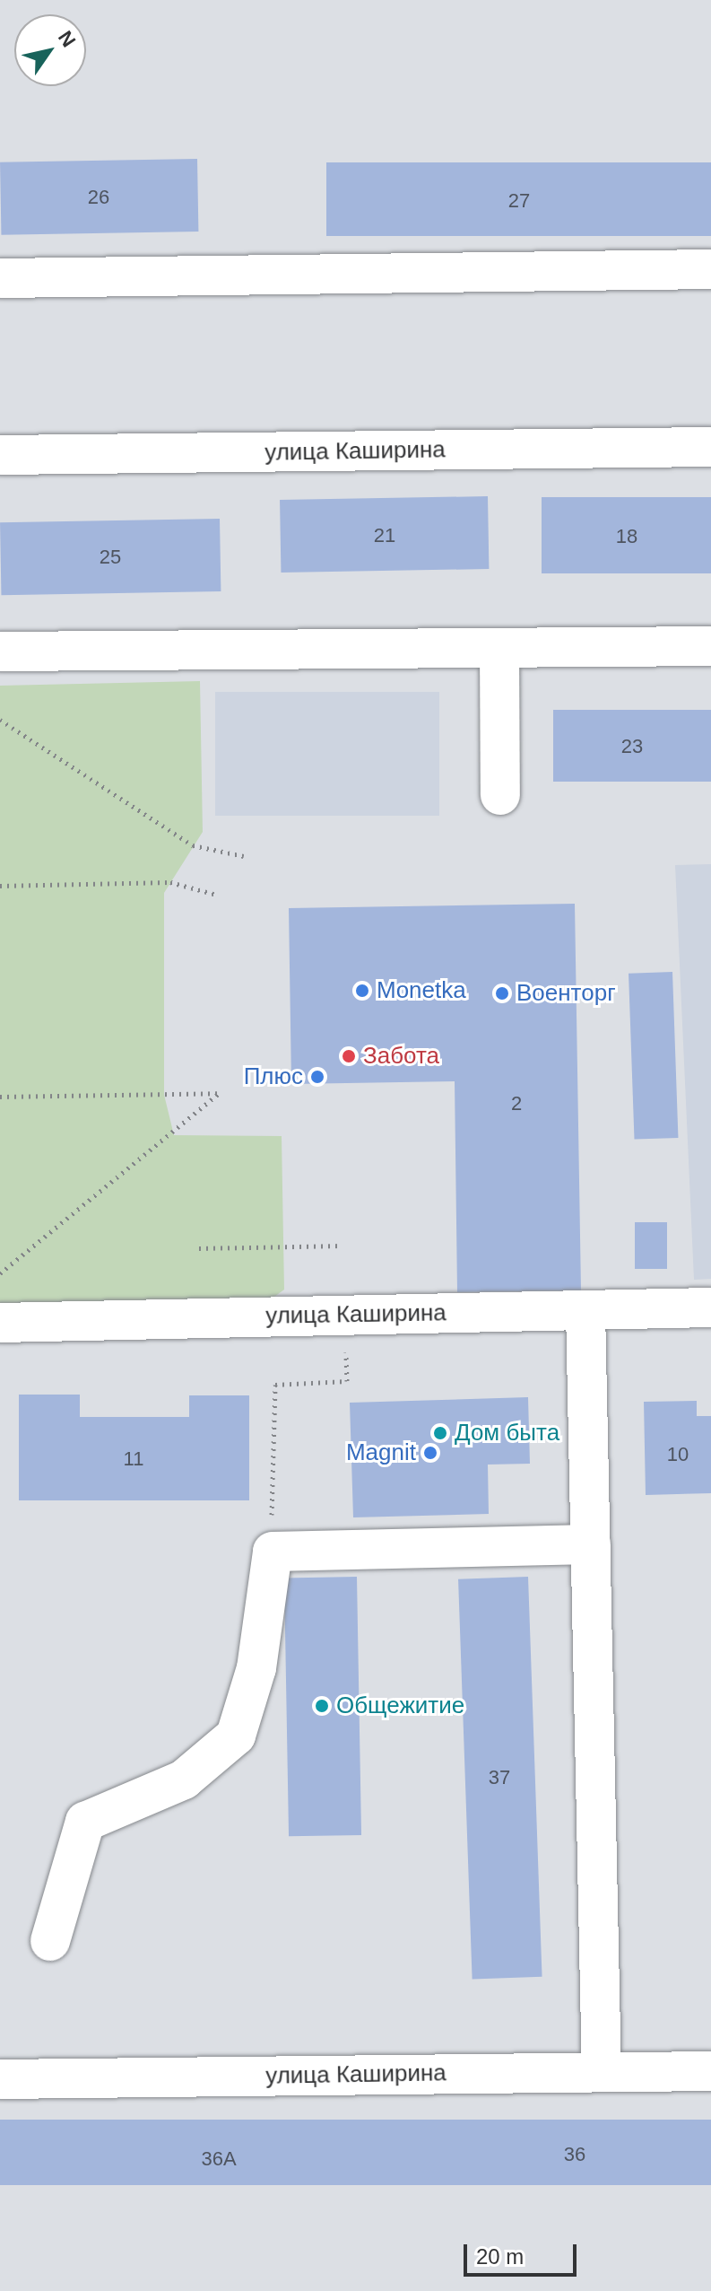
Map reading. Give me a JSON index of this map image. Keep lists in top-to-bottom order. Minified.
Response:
{"streets":{"street":["улица Каширина"]},"places":["Monetka","Военторг","Забота","Плюс","Дом быта","Magnit","Общежитие"],"house_numbers":["26","27","21","18","25","23","2","10","11","37","36","36А"],"scale_bar":"20 m","north":"top right"}
